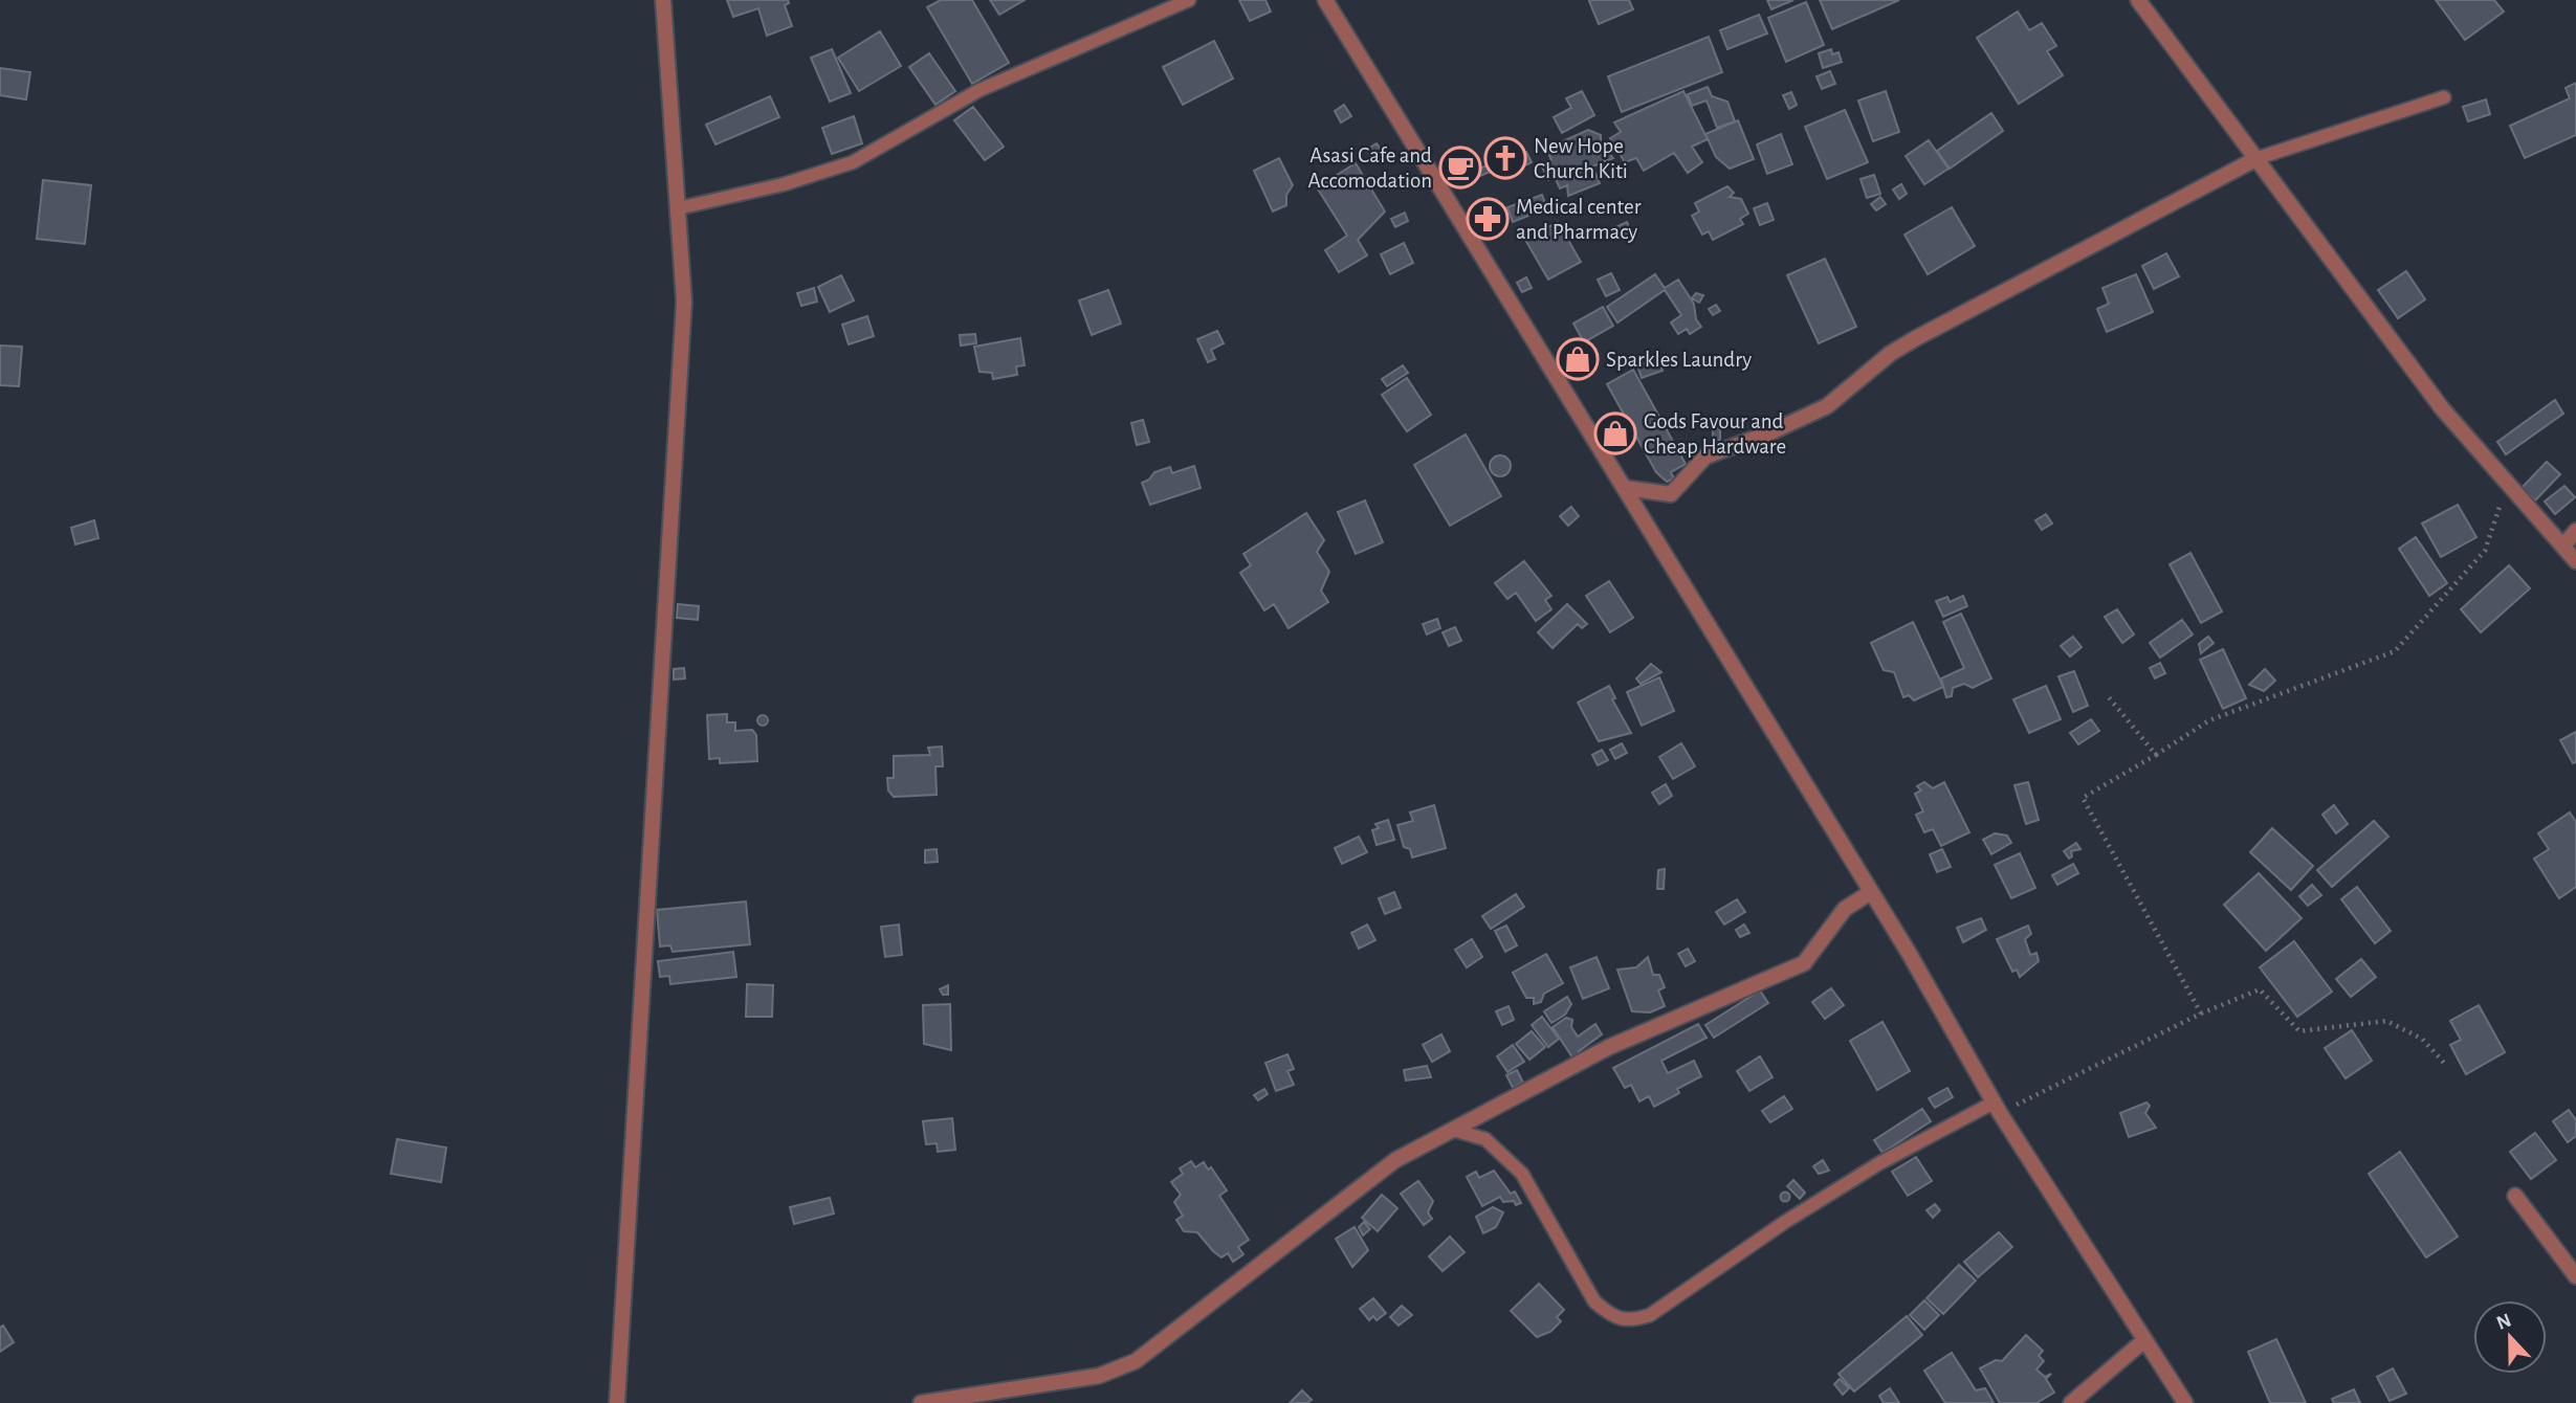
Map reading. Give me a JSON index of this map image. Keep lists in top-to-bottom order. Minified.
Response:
{"places":{"church":["New Hope Church Kiti"],"cafe":["Asasi Cafe and Accomodation"],"pharmacy":["Medical center and Pharmacy"],"shop":["Sparkles Laundry","Gods Favour and Cheap Hardware"]},"north":"top"}
